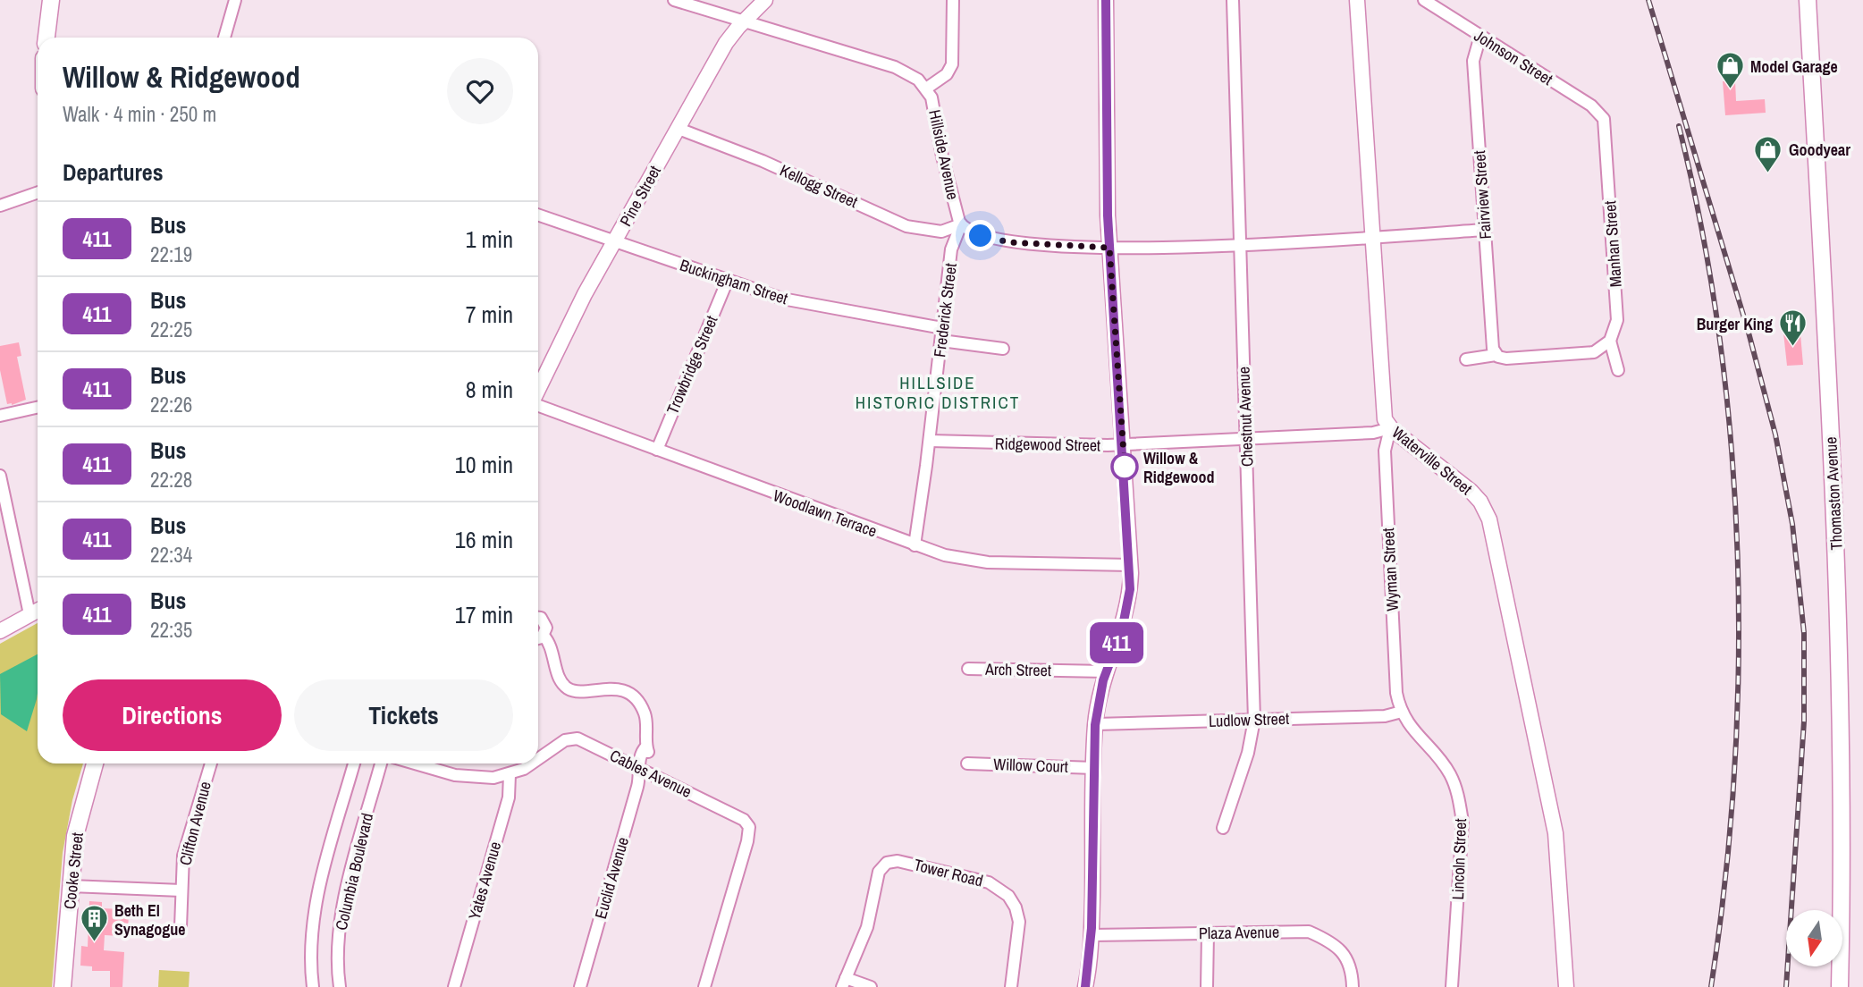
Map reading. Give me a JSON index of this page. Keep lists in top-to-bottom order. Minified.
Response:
{"streets":{"main road":["Thomaston Avenue","Cooke Street"],"street":["Johnson Street","Hillside Avenue","Kellogg Street","Fairview Street","Pine Street","Manhan Street","Buckingham Street","Frederick Street","Trowbridge Street","Chestnut Avenue","Ridgewood Street","Waterville Street","Woodlawn Terrace","Wyman Street","Arch Street","Ludlow Street","Willow Court","Cables Avenue","Clifton Avenue","Lincoln Street","Columbia Boulevard","Tower Road","Euclid Avenue","Yates Avenue","Plaza Avenue"]},"crossings":[["Johnson Street","Fairview Street"],["Johnson Street","Manhan Street"],["Hillside Avenue","Kellogg Street"],["Hillside Avenue","Pine Street"],["Hillside Avenue","Frederick Street"],["Kellogg Street","Pine Street"],["Kellogg Street","Frederick Street"],["Pine Street","Buckingham Street"],["Buckingham Street","Frederick Street"],["Buckingham Street","Trowbridge Street"],["Frederick Street","Ridgewood Street"],["Frederick Street","Woodlawn Terrace"],["Trowbridge Street","Woodlawn Terrace"],["Chestnut Avenue","Ridgewood Street"],["Chestnut Avenue","Ludlow Street"],["Ridgewood Street","Waterville Street"],["Ridgewood Street","Wyman Street"],["Waterville Street","Wyman Street"],["Wyman Street","Ludlow Street"],["Wyman Street","Lincoln Street"],["Ludlow Street","Lincoln Street"],["Cables Avenue","Euclid Avenue"],["Cables Avenue","Yates Avenue"]],"districts":["HILLSIDE HISTORIC DISTRICT"],"places":{"shop":["Model Garage","Goodyear"],"restaurant":["Burger King"],"other":["Willow & Ridgewood"],"building":["Beth El Synagogue"]},"lines":["bus line 411"],"north":"bottom","page":{"on_map":"411","heading":[["Willow & Ridgewood","Walk · 4 min · 250 m"],"Departures"],"list":[{"mark":"411","name":"Bus","note":"22:19","value":"1 min"},{"mark":"411","name":"Bus","note":"22:25","value":"7 min"},{"mark":"411","name":"Bus","note":"22:26","value":"8 min"},{"mark":"411","name":"Bus","note":"22:28","value":"10 min"},{"mark":"411","name":"Bus","note":"22:34","value":"16 min"},{"mark":"411","name":"Bus","note":"22:35","value":"17 min"}],"buttons":["Directions","Tickets"]}}
